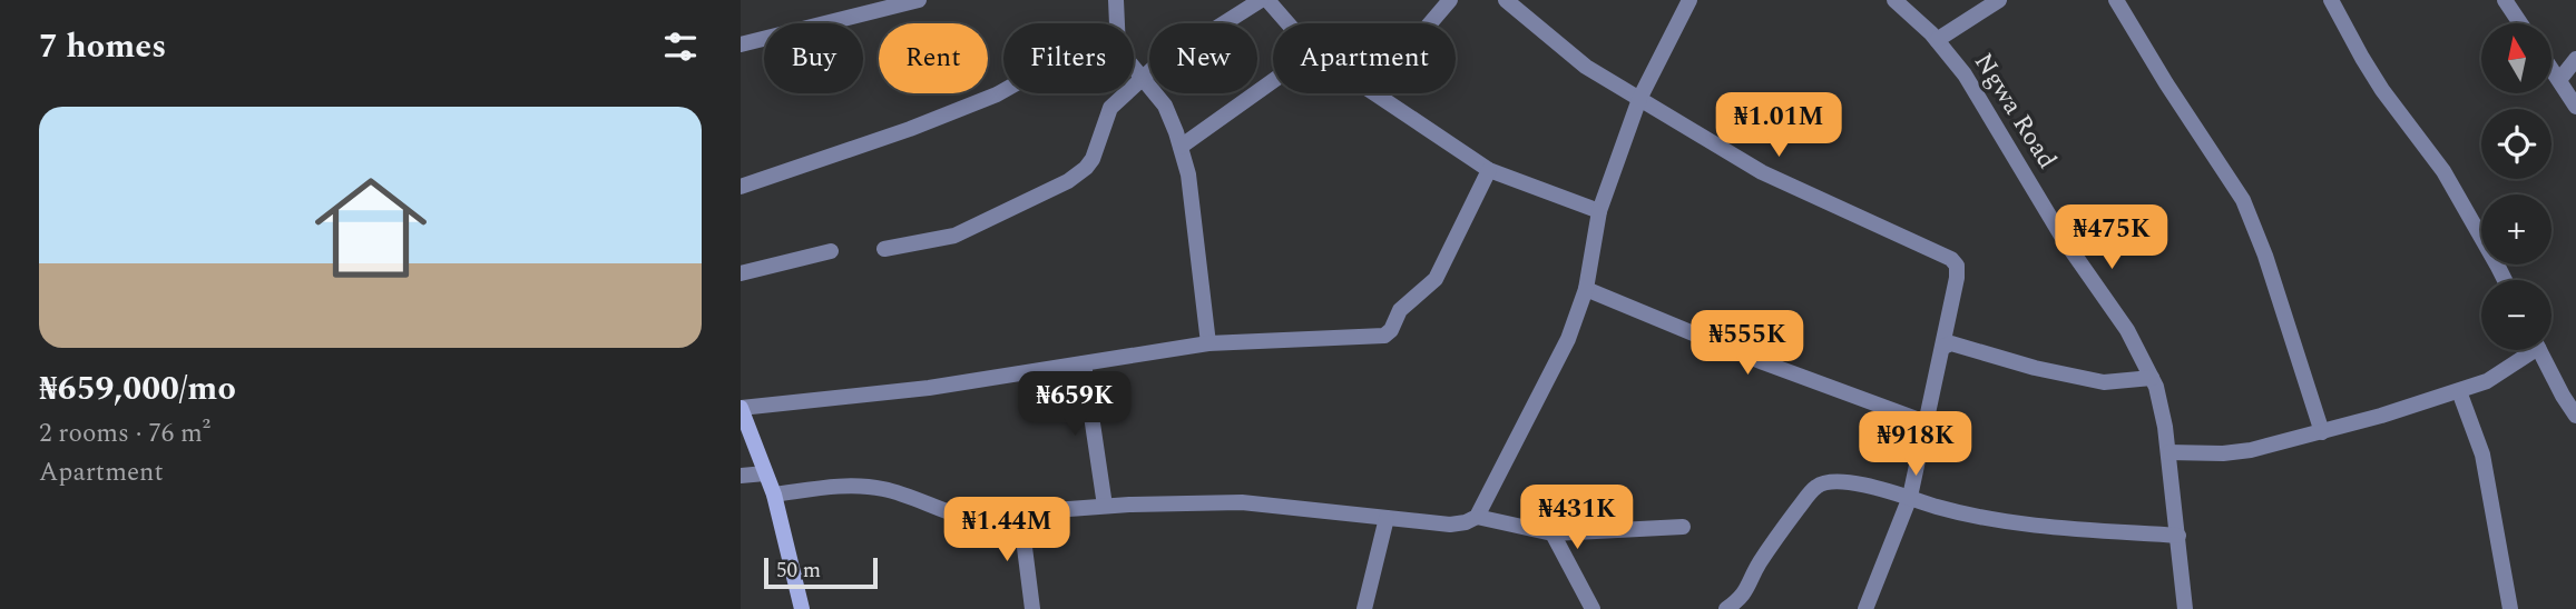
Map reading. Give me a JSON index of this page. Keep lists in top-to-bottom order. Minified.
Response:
{"streets":{"street":["Ngwa Road"]},"scale_bar":"50 m","north":"top","page":{"heading":"7 homes","map_buttons":["+","−"],"chip":["Buy","Rent","Filters","New","Apartment"],"price":["₦1.01M","₦475K","₦555K","₦659K","₦918K","₦431K","₦1.44M"],"list":[{"name":"₦659,000/mo","note":"2 rooms · 76 m² · Apartment"}],"scale":"50 m"}}
